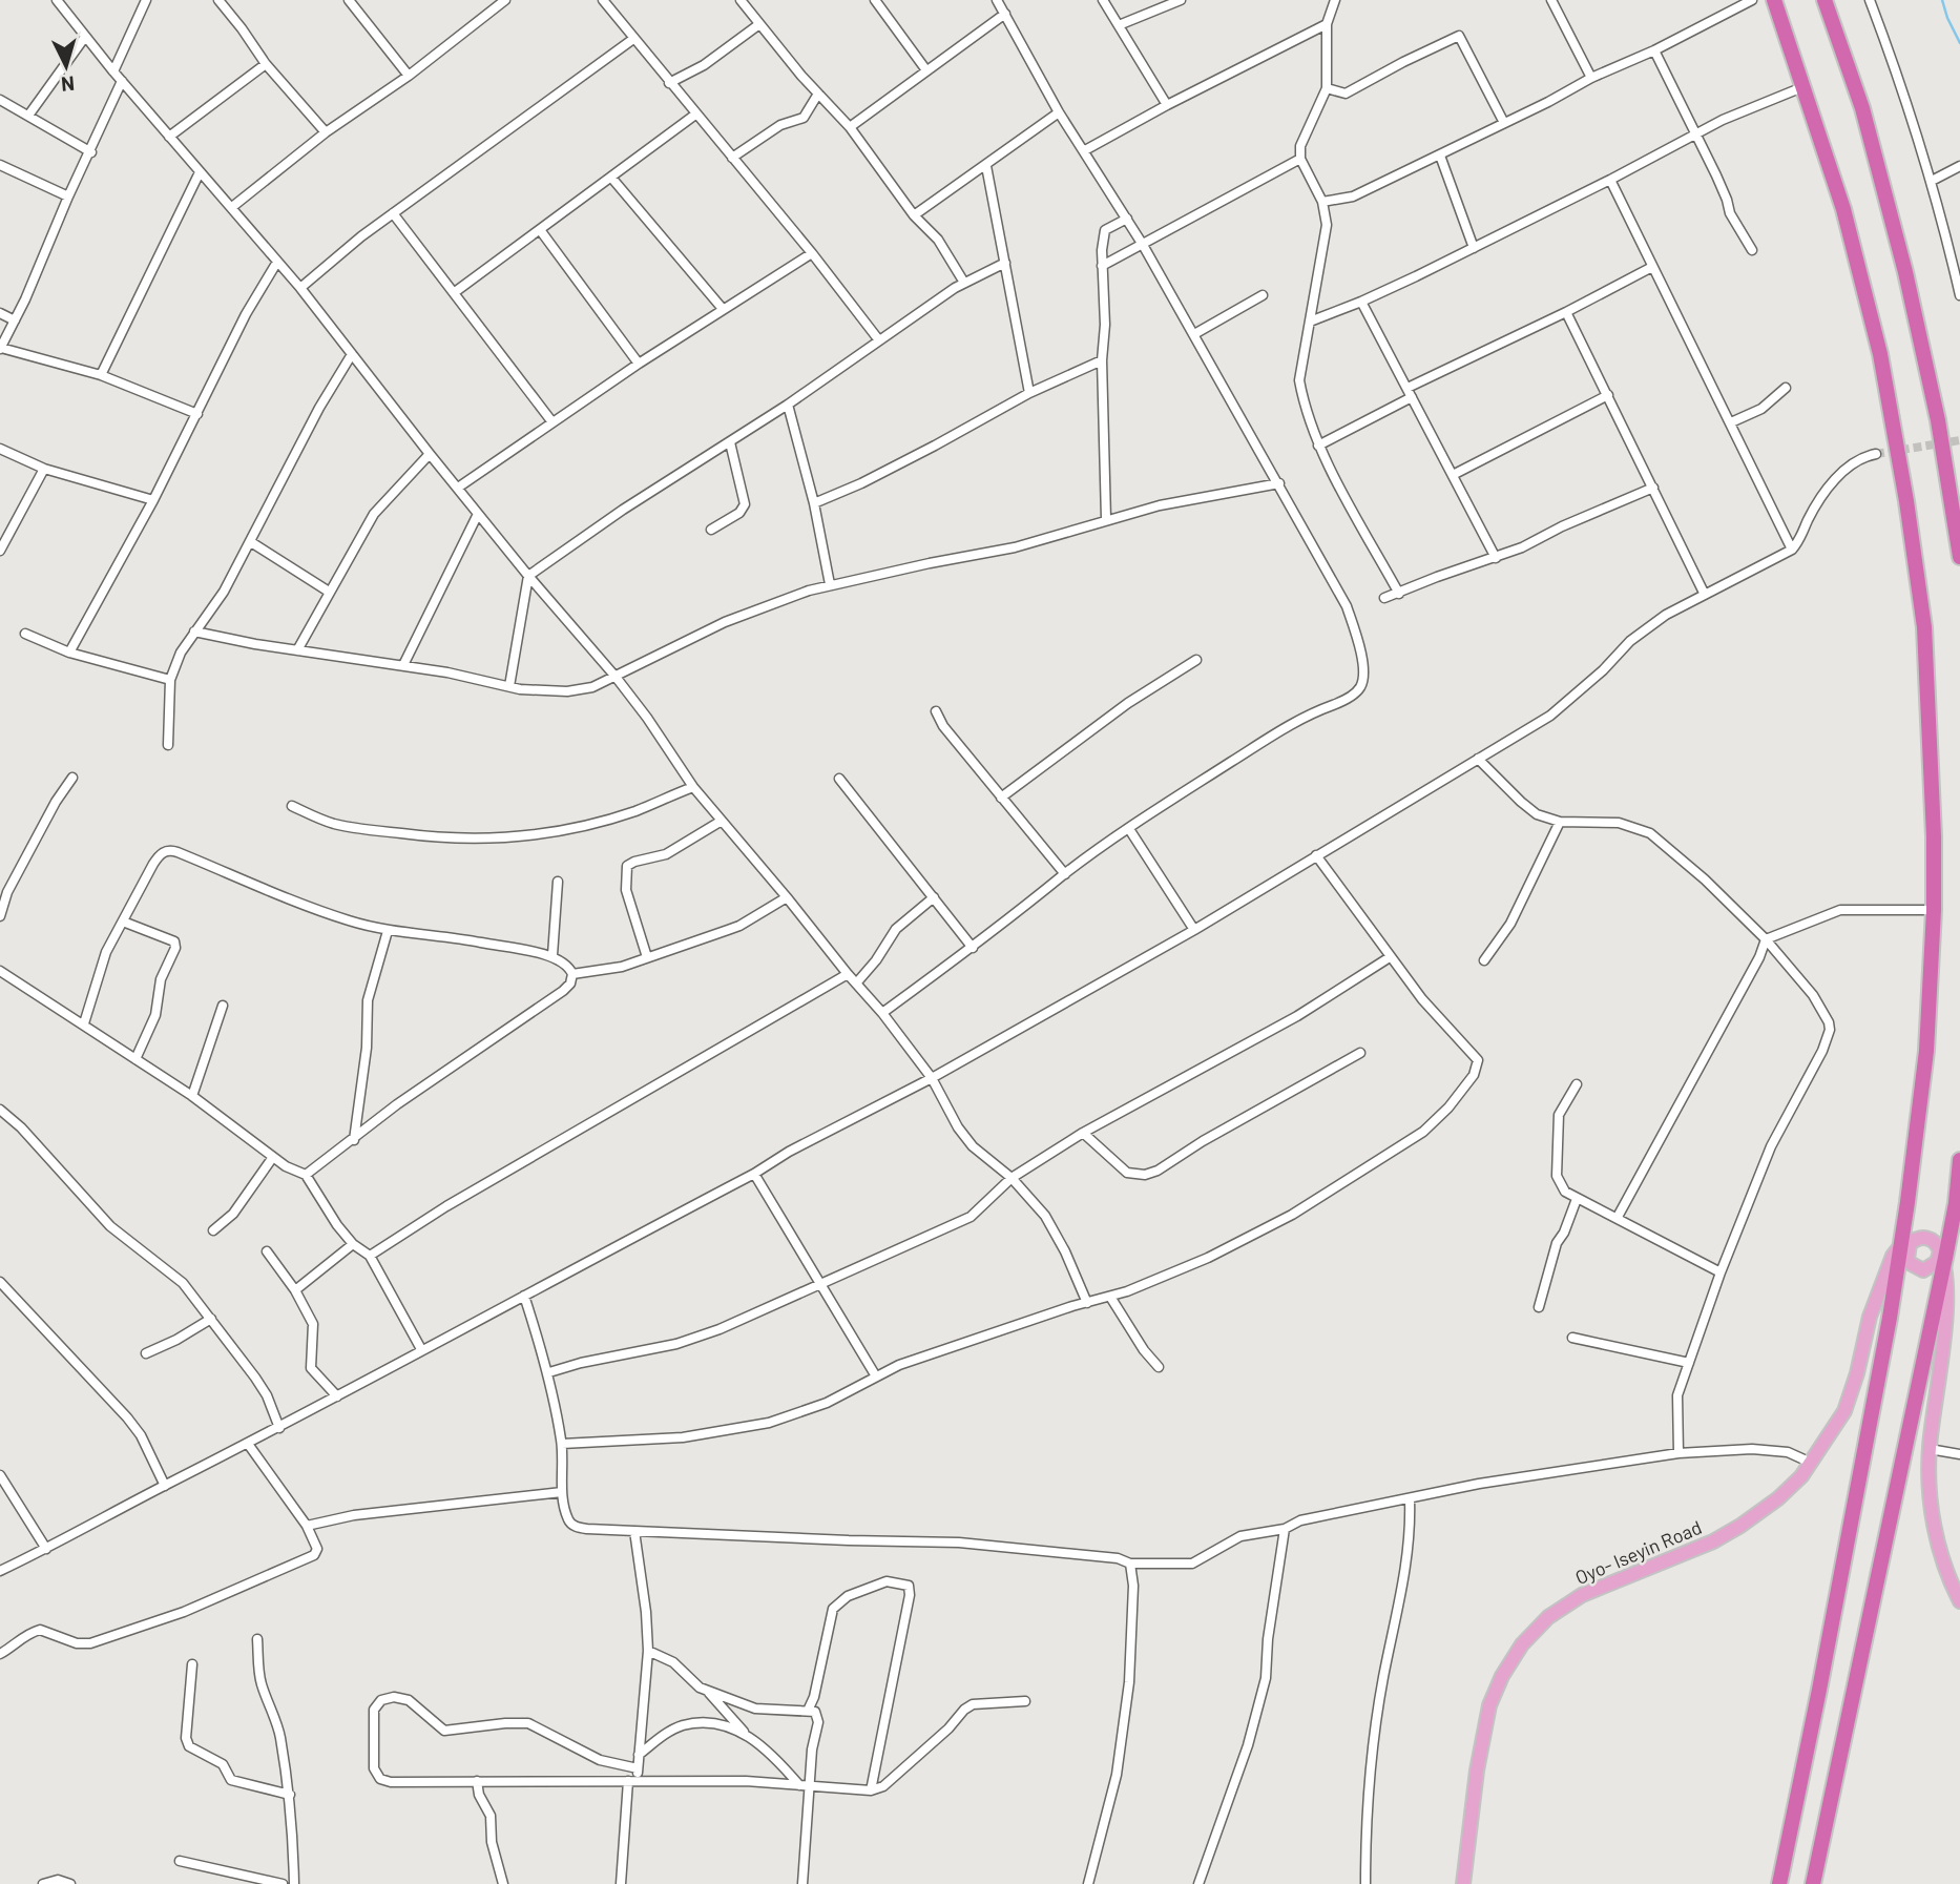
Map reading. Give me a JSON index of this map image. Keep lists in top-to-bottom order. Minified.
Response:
{"streets":{"main road":["Oyo- Iseyin Road"]},"north":"bottom"}
